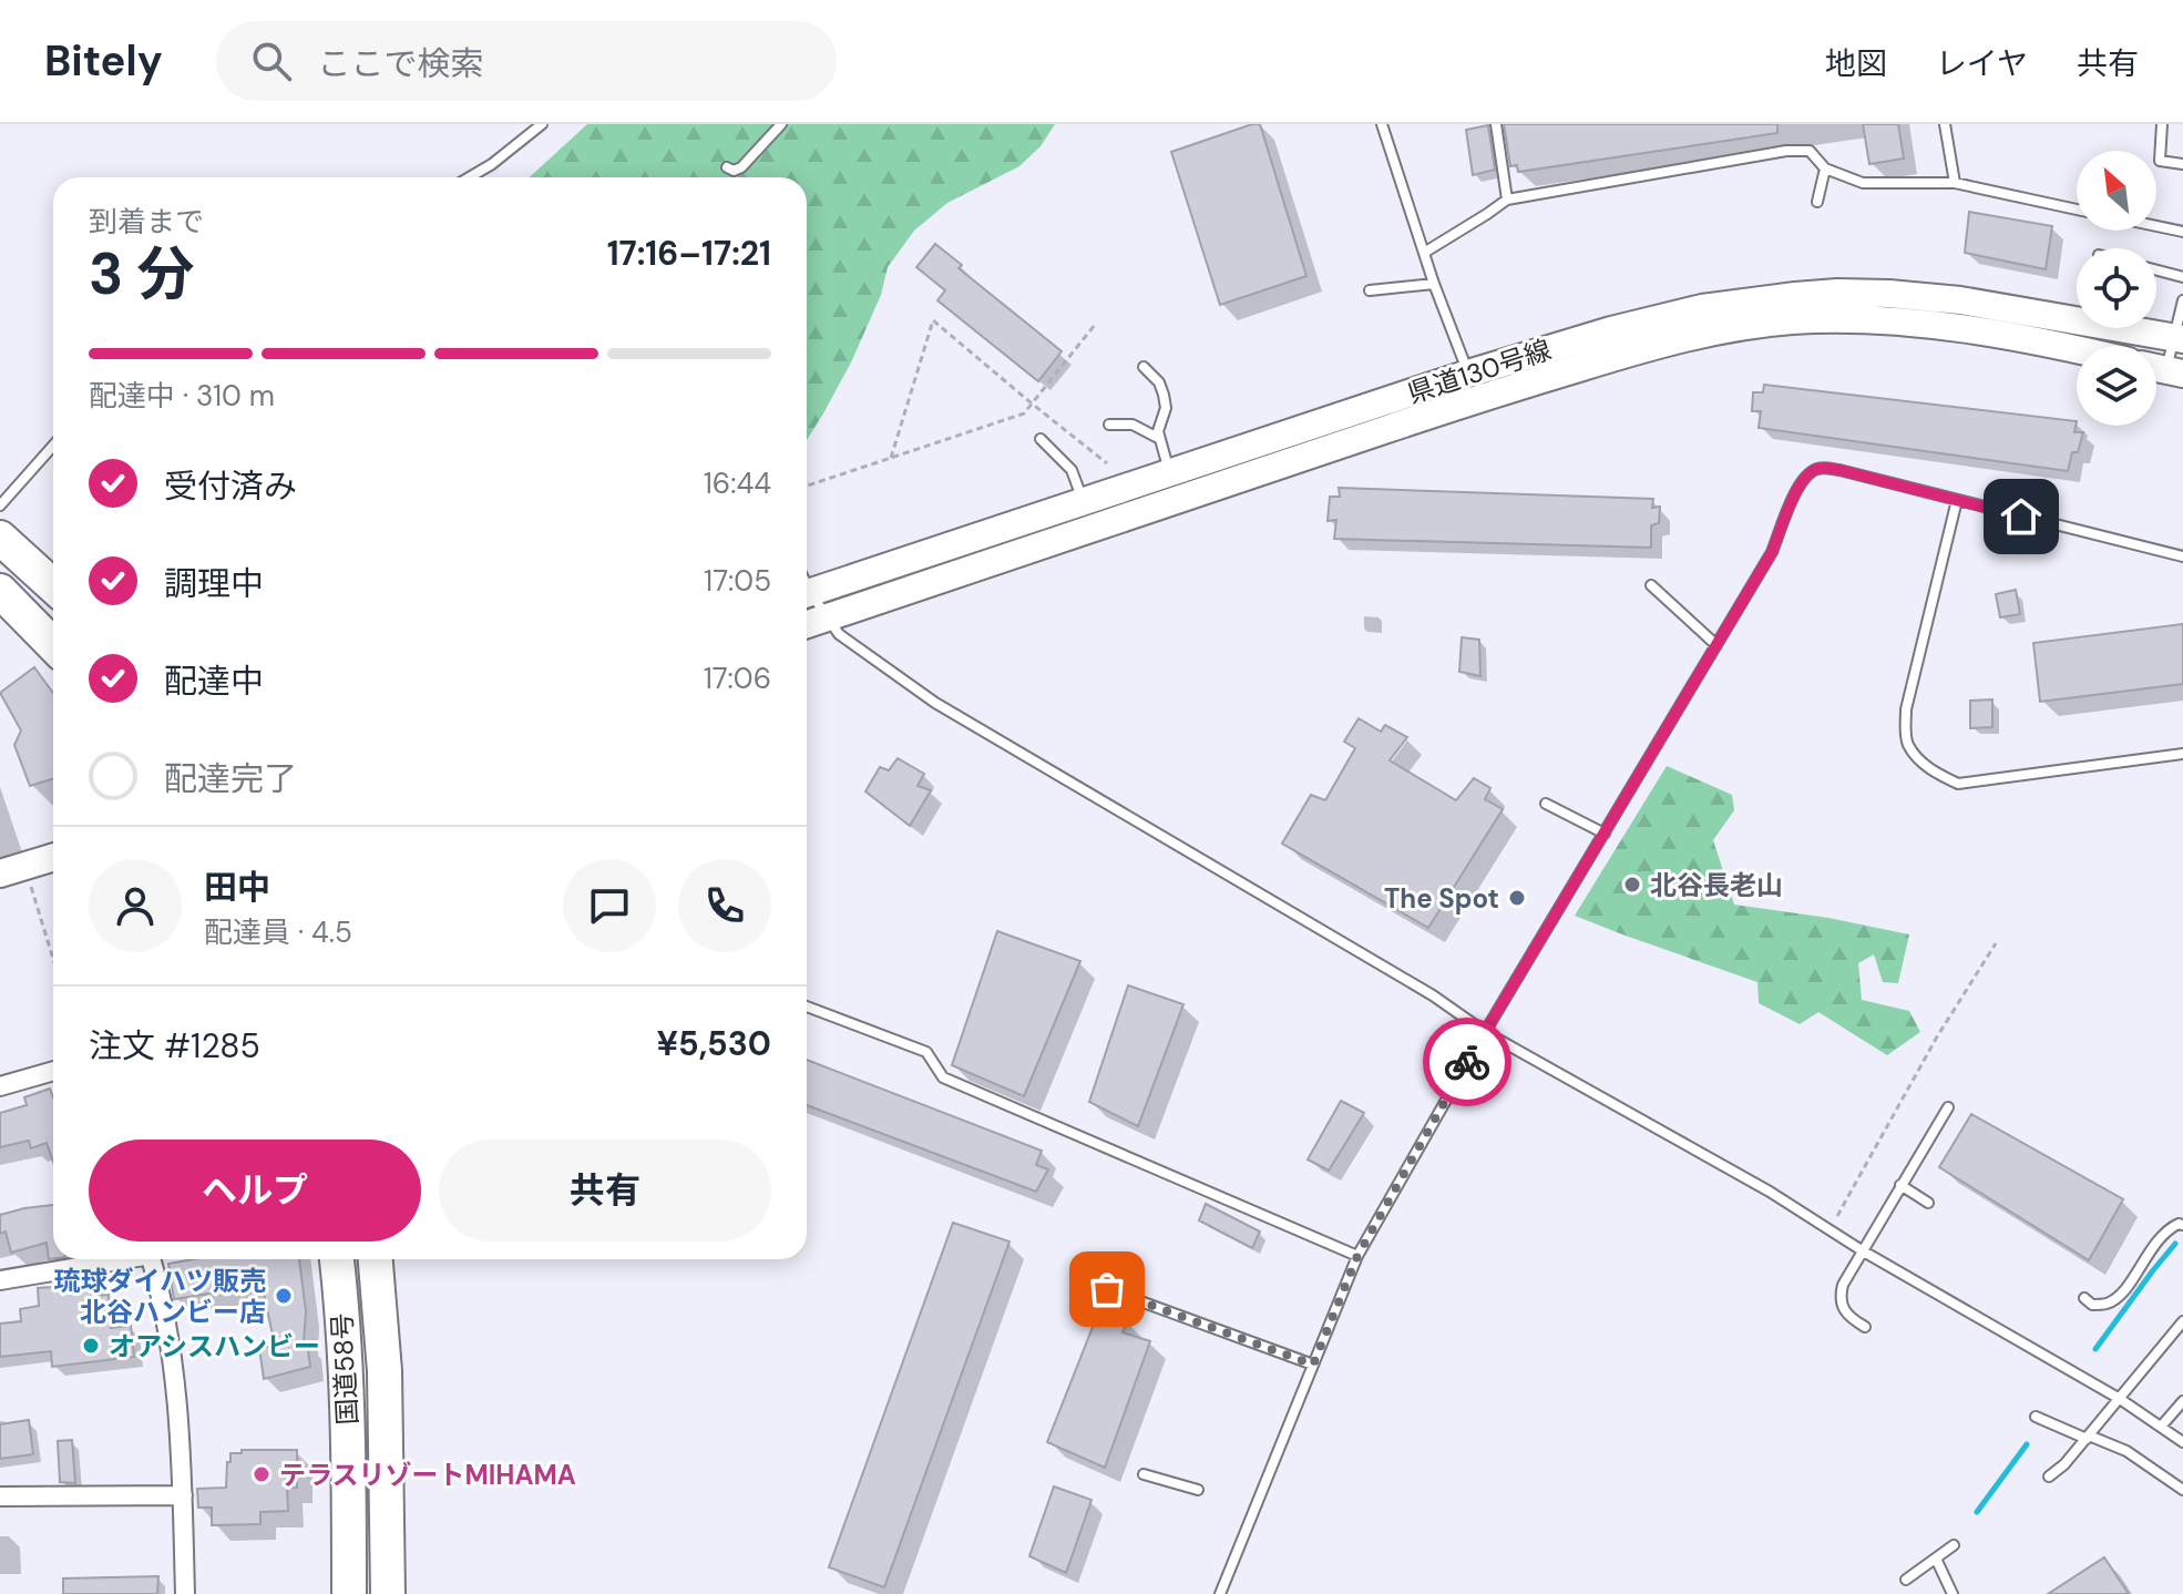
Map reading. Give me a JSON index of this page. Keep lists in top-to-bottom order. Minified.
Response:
{"streets":{"highway":["国道58号"],"main road":["県道130号線"]},"places":["北谷長老山","The Spot","琉球ダイハツ販売 北谷ハンビー店","オアシスハンビー","テラスリゾートMIHAMA"],"north":"top left","page":{"header":"Bitely","search":"ここで検索","nav":["地図","レイヤ","共有"],"heading":["3 分","到着まで","17:16–17:21"],"panel":["田中","配達員 · 4.5","注文 #1285","¥5,530"],"bar":"配達中 · 310 m","list":[["受付済み","16:44"],["調理中","17:05"],["配達中","17:06"],"配達完了"],"buttons":["ヘルプ","共有"]}}
